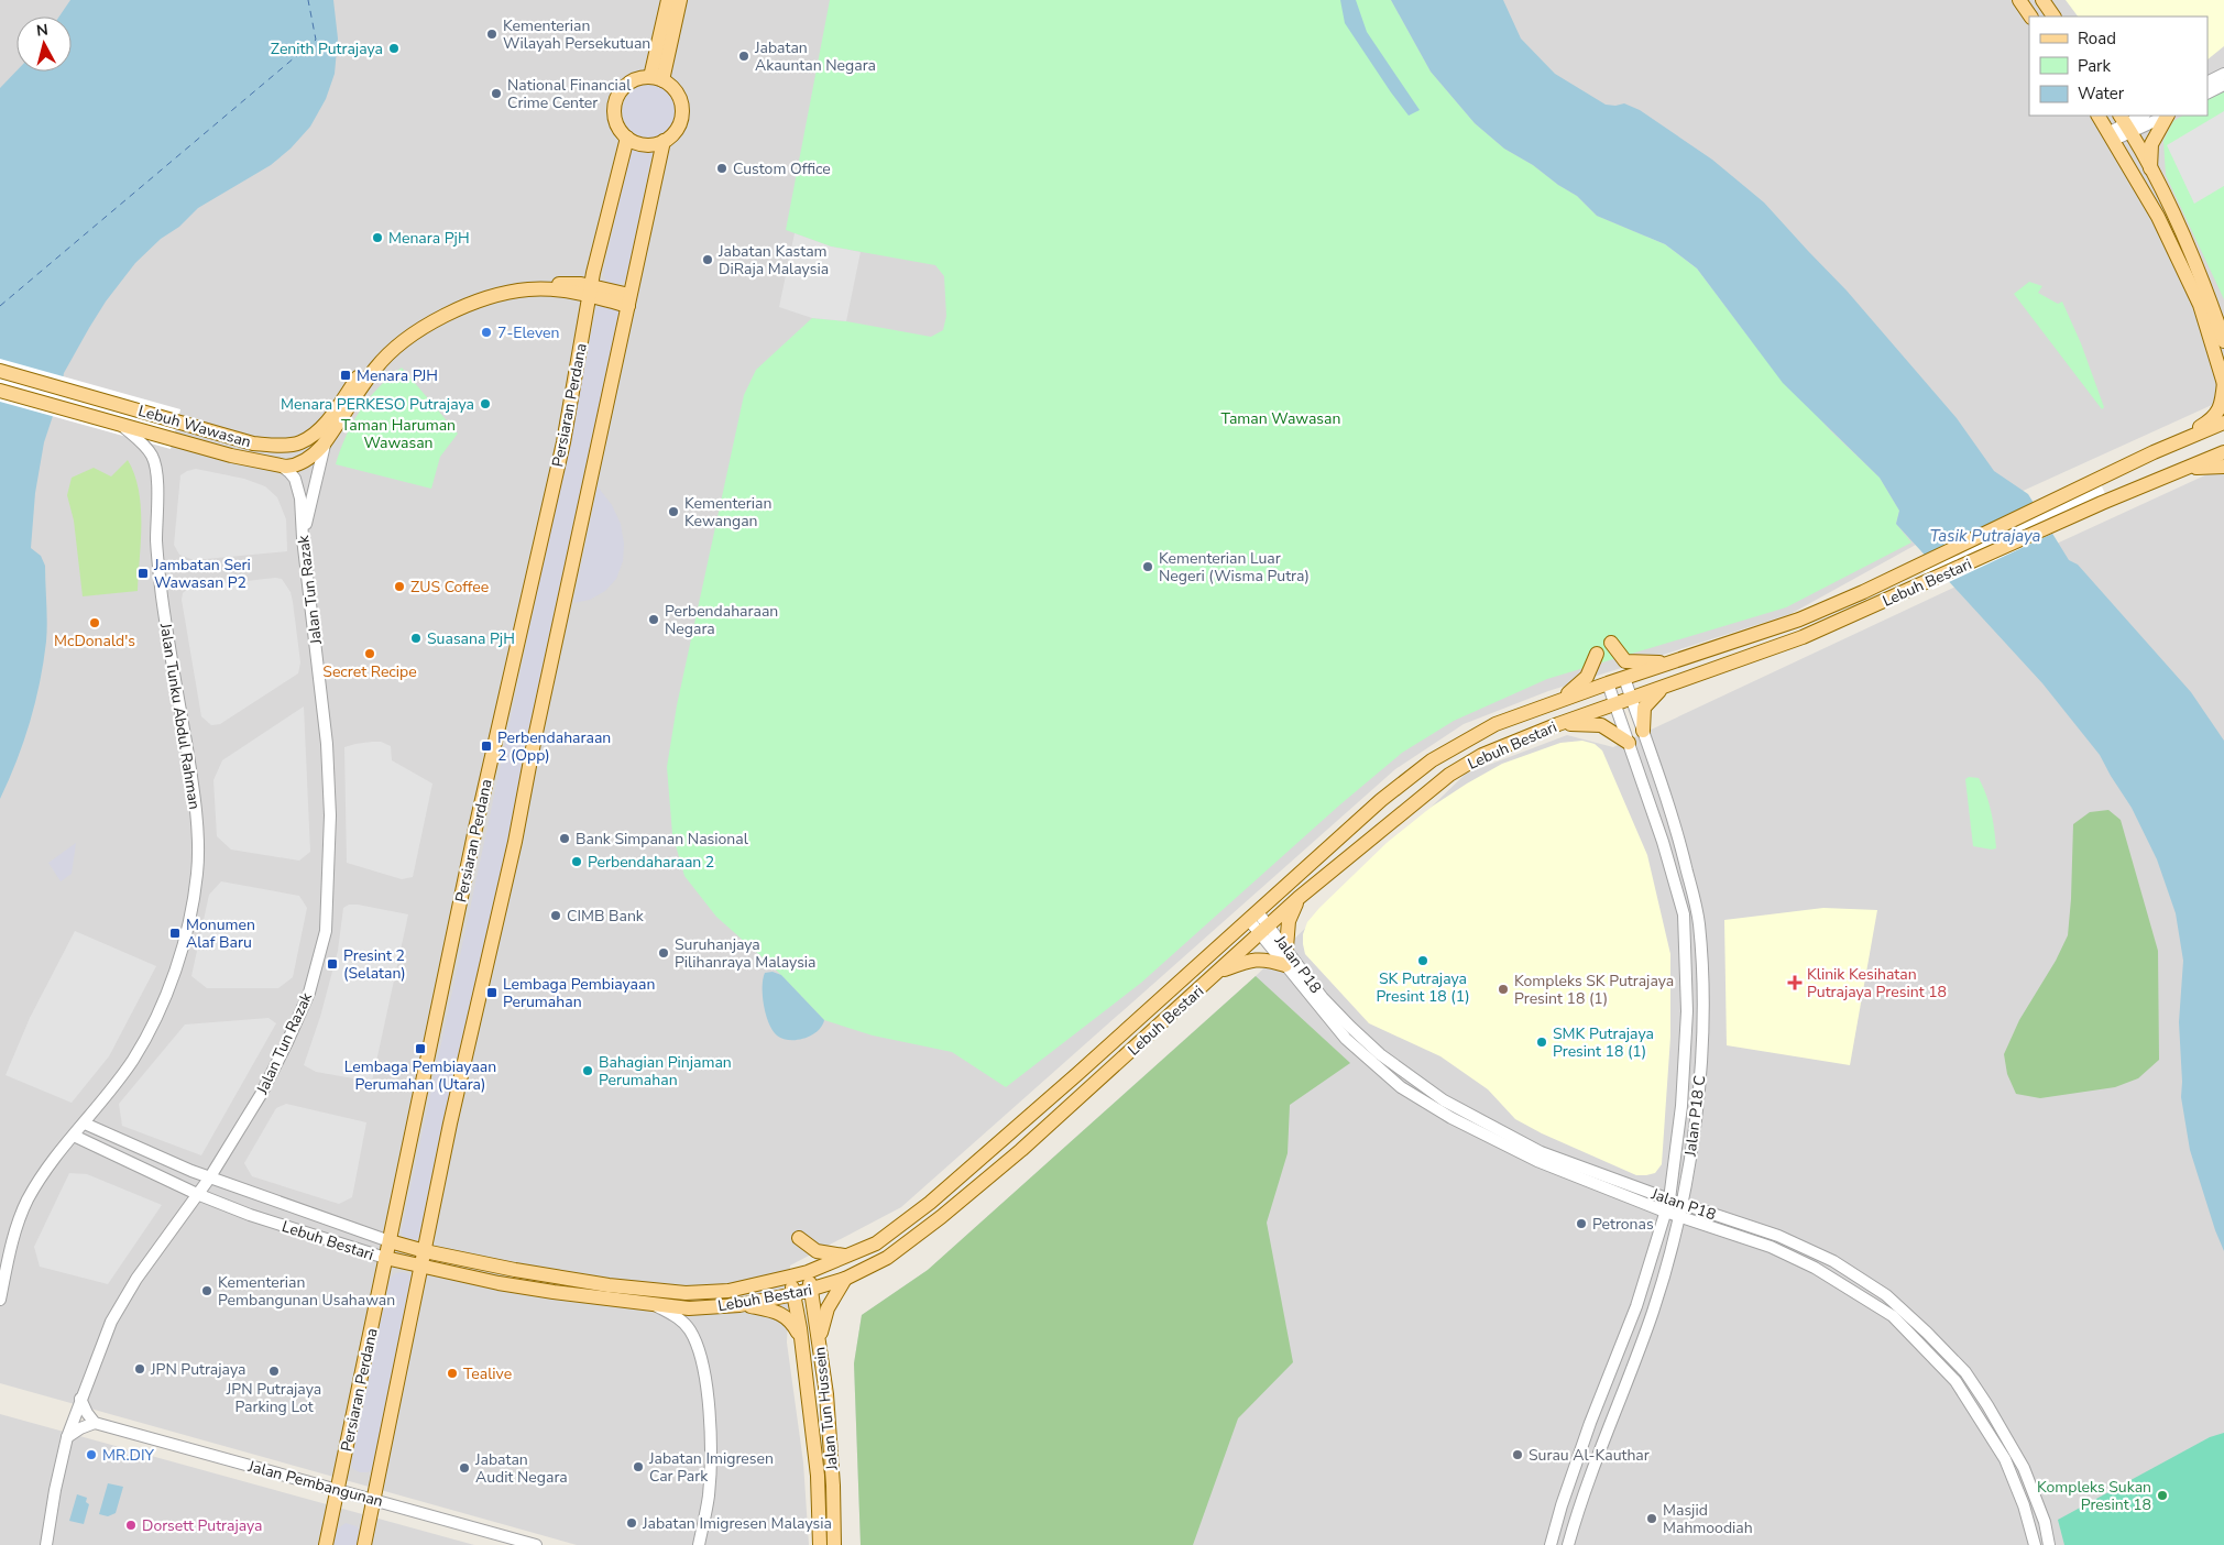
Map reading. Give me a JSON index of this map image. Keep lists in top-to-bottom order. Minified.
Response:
{"streets":{"main road":["Persiaran Perdana","Lebuh Wawasan","Lebuh Bestari","Jalan Tun Hussein"],"street":["Jalan Tun Razak","Jalan Tunku Abdul Rahman","Jalan P18","Jalan P18 C","Jalan Pembangunan"]},"crossings":[["Persiaran Perdana","Lebuh Wawasan"],["Persiaran Perdana","Lebuh Bestari"],["Persiaran Perdana","Jalan Pembangunan"],["Lebuh Wawasan","Jalan Tun Razak"],["Lebuh Wawasan","Jalan Tunku Abdul Rahman"],["Lebuh Bestari","Jalan Tun Razak"],["Lebuh Bestari","Jalan Tunku Abdul Rahman"],["Lebuh Bestari","Jalan P18"],["Lebuh Bestari","Jalan P18 C"],["Lebuh Bestari","Jalan Tun Hussein"],["Jalan P18","Jalan P18 C"]],"water":["Tasik Putrajaya"],"parks":["Taman Wawasan","Taman Haruman Wawasan"],"places":{"other":["Kementerian Wilayah Persekutuan","Zenith Putrajaya","Jabatan Akauntan Negara","National Financial Crime Center","Custom Office","Menara PjH","Jabatan Kastam DiRaja Malaysia","7-Eleven","Menara PERKESO Putrajaya","Kementerian Kewangan","Kementerian Luar Negeri (Wisma Putra)","ZUS Coffee","Perbendaharaan Negara","McDonald's","Suasana PjH","Secret Recipe","Bank Simpanan Nasional","Perbendaharaan 2","CIMB Bank","Suruhanjaya Pilihanraya Malaysia","SK Putrajaya Presint 18 (1)","Kompleks SK Putrajaya Presint 18 (1)","SMK Putrajaya Presint 18 (1)","Bahagian Pinjaman Perumahan","Petronas","Kementerian Pembangunan Usahawan","JPN Putrajaya","JPN Putrajaya Parking Lot","Tealive","MR.DIY","Surau Al-Kauthar","Jabatan Imigresen Car Park","Jabatan Audit Negara","Kompleks Sukan Presint 18","Masjid Mahmoodiah","Jabatan Imigresen Malaysia","Dorsett Putrajaya"],"transit":["Menara PJH","Jambatan Seri Wawasan P2","Perbendaharaan 2 (Opp)","Monumen Alaf Baru","Presint 2 (Selatan)","Lembaga Pembiayaan Perumahan","Lembaga Pembiayaan Perumahan (Utara)"],"health":["Klinik Kesihatan Putrajaya Presint 18"]},"legend":["Road","Park","Water"],"north":"top"}
